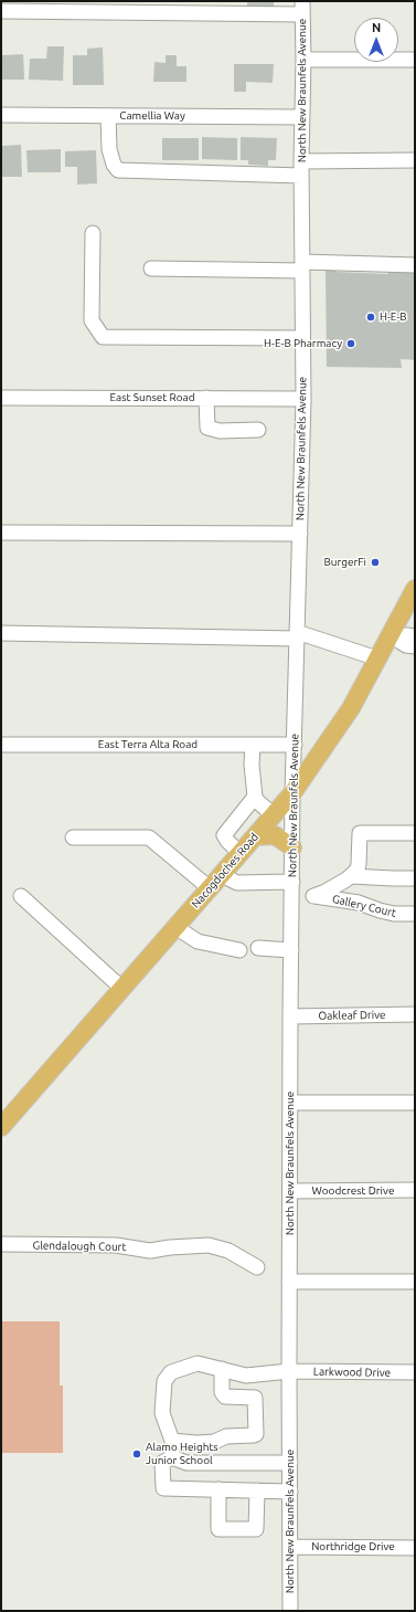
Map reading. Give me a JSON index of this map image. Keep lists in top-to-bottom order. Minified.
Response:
{"streets":{"main road":["Nacogdoches Road"],"street":["North New Braunfels Avenue","Camellia Way","East Sunset Road","East Terra Alta Road","Gallery Court","Oakleaf Drive","Woodcrest Drive","Glendalough Court","Larkwood Drive","Northridge Drive"]},"crossings":[["North New Braunfels Avenue","Camellia Way"],["North New Braunfels Avenue","East Sunset Road"],["North New Braunfels Avenue","East Terra Alta Road"],["North New Braunfels Avenue","Nacogdoches Road"],["North New Braunfels Avenue","Gallery Court"],["North New Braunfels Avenue","Oakleaf Drive"],["North New Braunfels Avenue","Woodcrest Drive"],["North New Braunfels Avenue","Larkwood Drive"],["North New Braunfels Avenue","Northridge Drive"]],"places":["H-E-B","H-E-B Pharmacy","BurgerFi","Alamo Heights Junior School"],"north":"top"}
